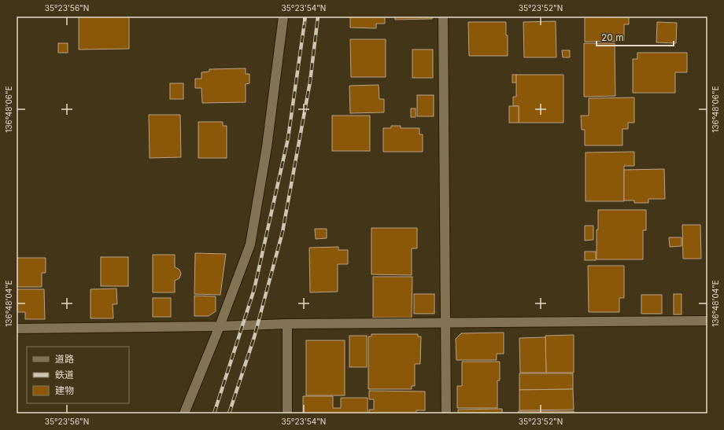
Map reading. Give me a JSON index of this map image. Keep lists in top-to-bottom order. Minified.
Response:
{"legend":["道路","鉄道","建物"],"scale_bar":"20 m","coordinates":["35°23'56\"N","35°23'54\"N","35°23'52\"N","136°48'06\"E","136°48'04\"E"]}
